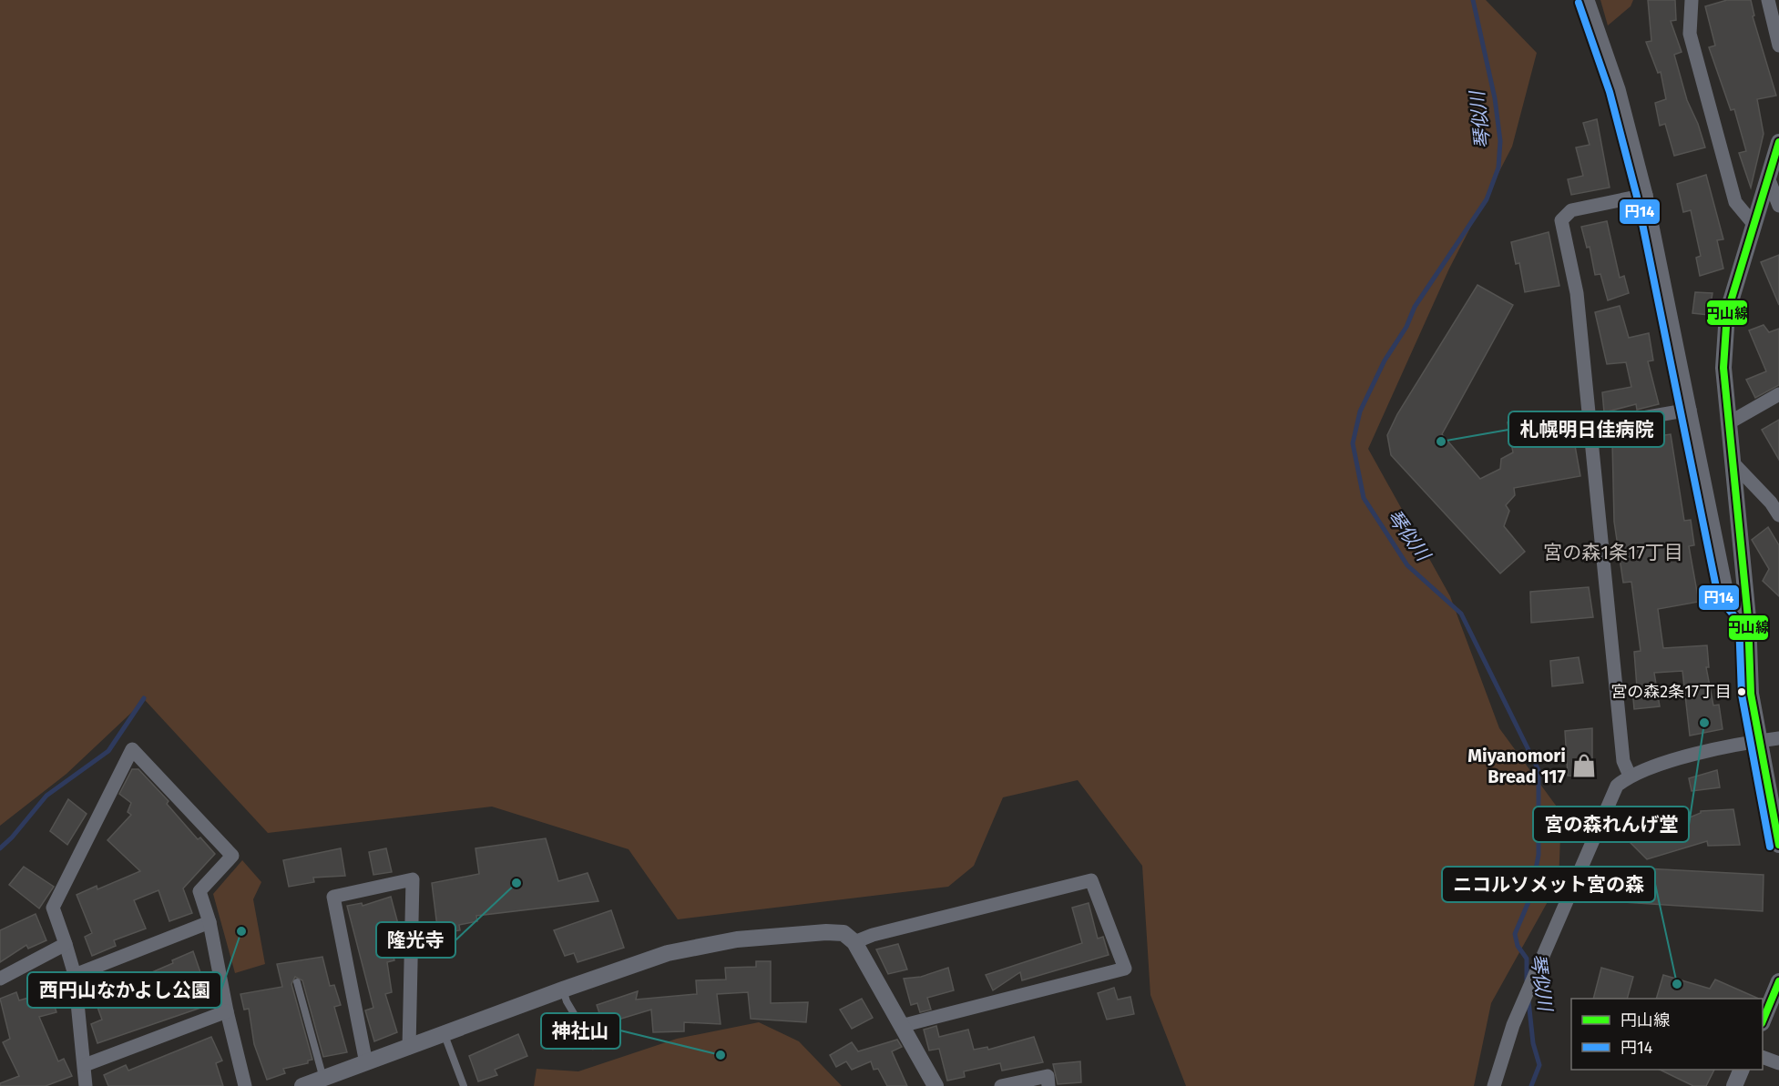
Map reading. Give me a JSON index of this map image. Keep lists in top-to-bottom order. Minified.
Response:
{"districts":["宮の森1条17丁目"],"water":["琴似川"],"places":{"other":["札幌明日佳病院","宮の森2条17丁目","宮の森れんげ堂","隆光寺","西円山なかよし公園","ニコルソメット宮の森","神社山"],"shop":["Miyanomori Bread 117"]},"lines":["transit line 円14","transit line 円山線"],"legend":["円山線","円14"]}
